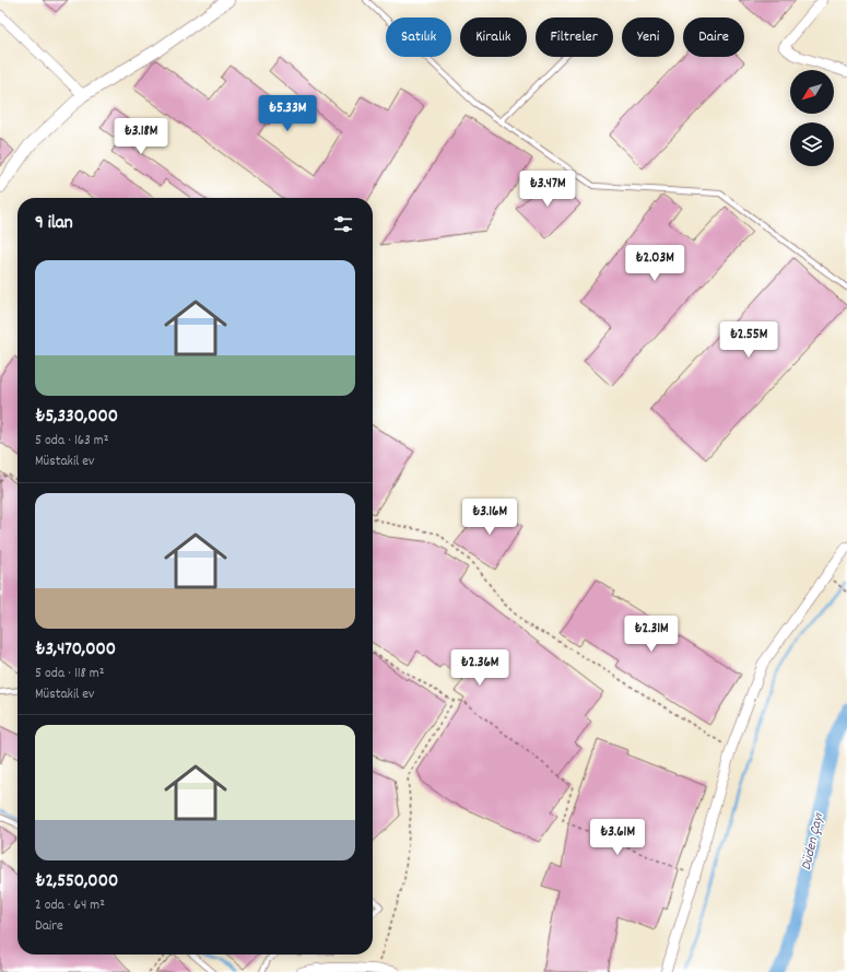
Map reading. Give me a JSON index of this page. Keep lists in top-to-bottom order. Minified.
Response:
{"water":["Düden Çayı"],"north":"bottom left","page":{"chip":["Satılık","Kiralık","Filtreler","Yeni","Daire"],"price":["₺5.33M","₺3.18M","₺3.47M","₺2.03M","₺2.55M","₺3.16M","₺2.31M","₺2.36M","₺3.61M"],"heading":"9 ilan","list":[{"name":"₺5,330,000","note":"5 oda · 163 m² · Müstakil ev"},{"name":"₺3,470,000","note":"5 oda · 118 m² · Müstakil ev"},{"name":"₺2,550,000","note":"2 oda · 64 m² · Daire"}]}}
